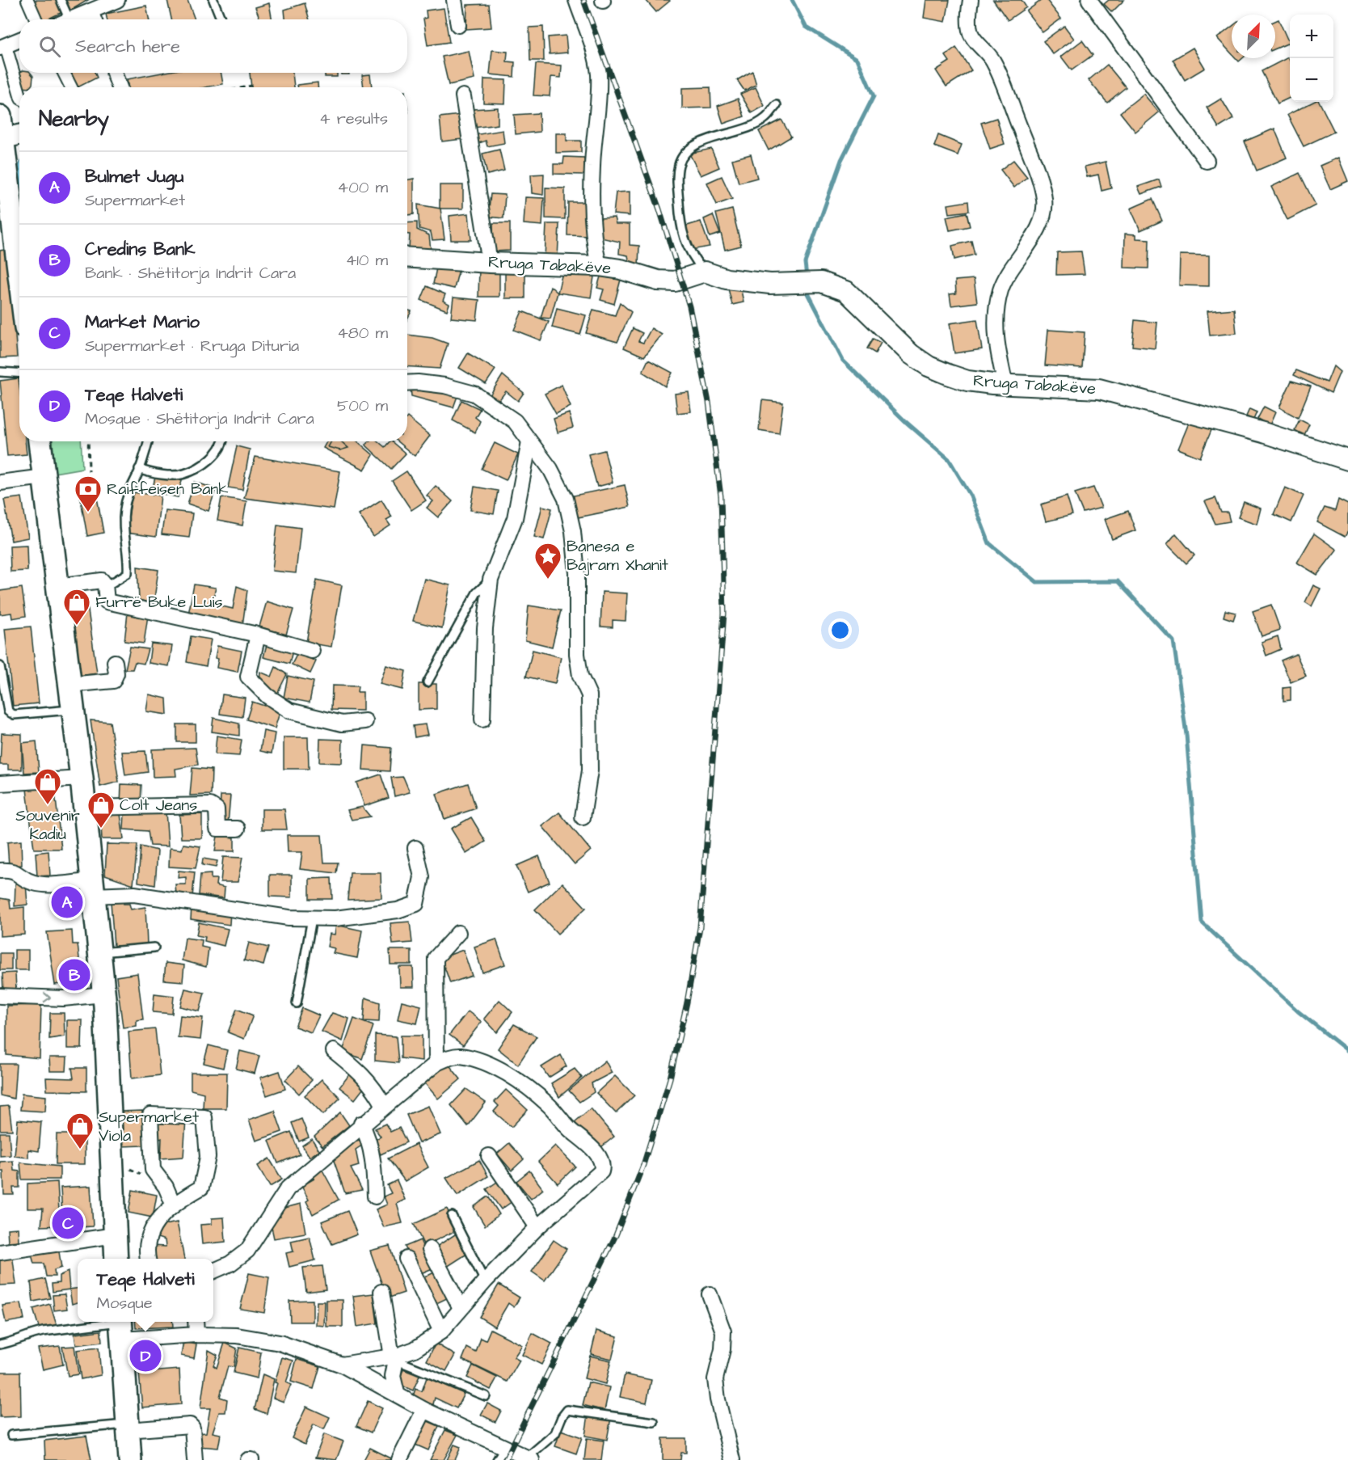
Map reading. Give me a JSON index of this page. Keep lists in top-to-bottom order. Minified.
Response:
{"streets":{"street":["Rruga Tabakëve"]},"places":{"bank":["Raiffeisen Bank"],"place":["Banesa e Bajram Xhanit"],"shop":["Furrë Buke Luis","Souvenir Kadiu","Colt Jeans","Supermarket Viola"]},"north":"top right","page":{"map_buttons":["+","−"],"search":"Search here","heading":["Nearby","4 results"],"list":[{"mark":"A","name":"Bulmet Jugu","note":"Supermarket","value":"400 m"},{"mark":"B","name":"Credins Bank","note":"Bank · Shëtitorja Indrit Cara","value":"410 m"},{"mark":"C","name":"Market Mario","note":"Supermarket · Rruga Dituria","value":"480 m"},{"mark":"D","name":"Teqe Halveti","note":"Mosque · Shëtitorja Indrit Cara","value":"500 m"}],"pins":["A","B","C","D"],"popup":["Teqe Halveti","Mosque"]}}
